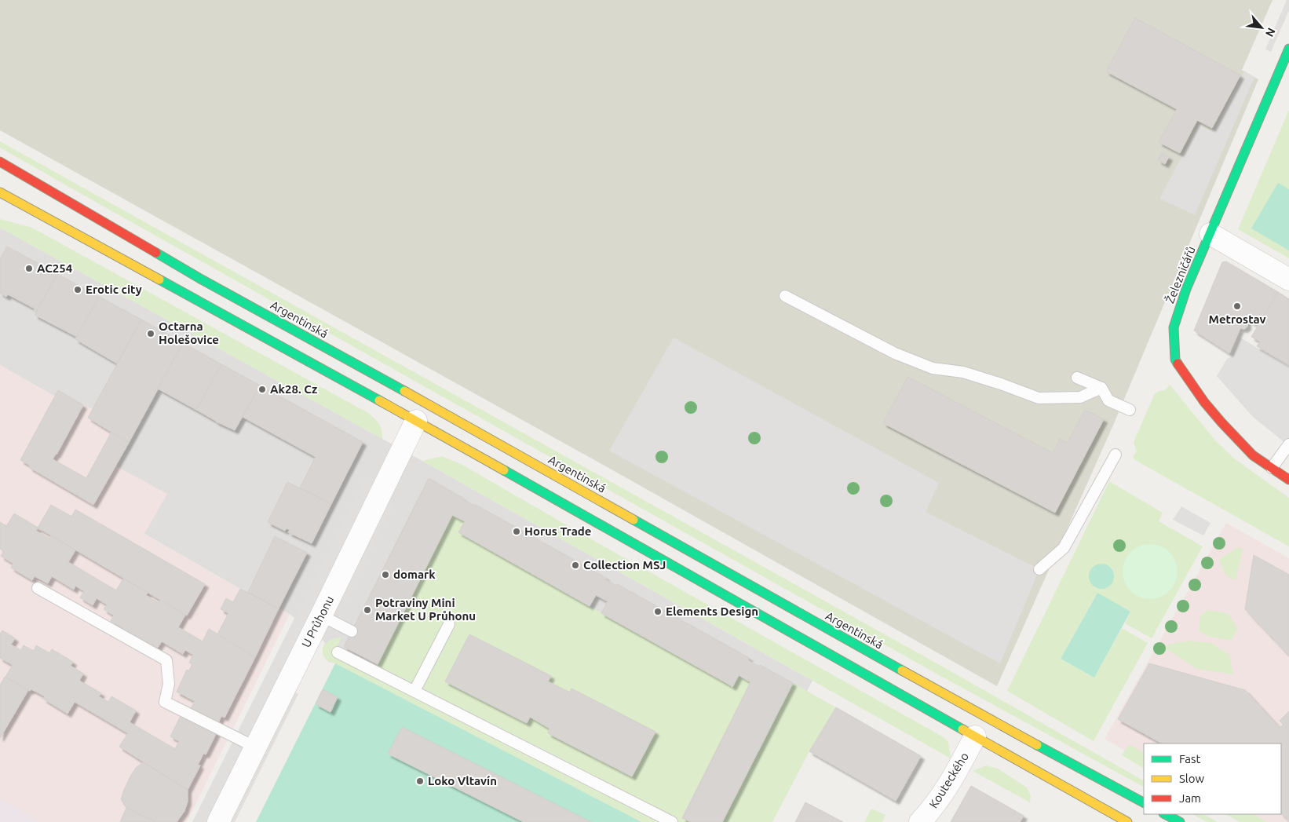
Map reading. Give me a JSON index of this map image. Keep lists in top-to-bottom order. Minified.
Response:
{"streets":{"main road":["Železničářů","Argentinská"],"street":["U Průhonu","Kouteckého"]},"places":["AC254","Erotic city","Metrostav","Octarna Holešovice","Ak28. Cz","Horus Trade","Collection MSJ","domark","Potraviny Mini Market U Průhonu","Elements Design","Loko Vltavín"],"legend":["Fast","Slow","Jam"],"north":"bottom right"}
